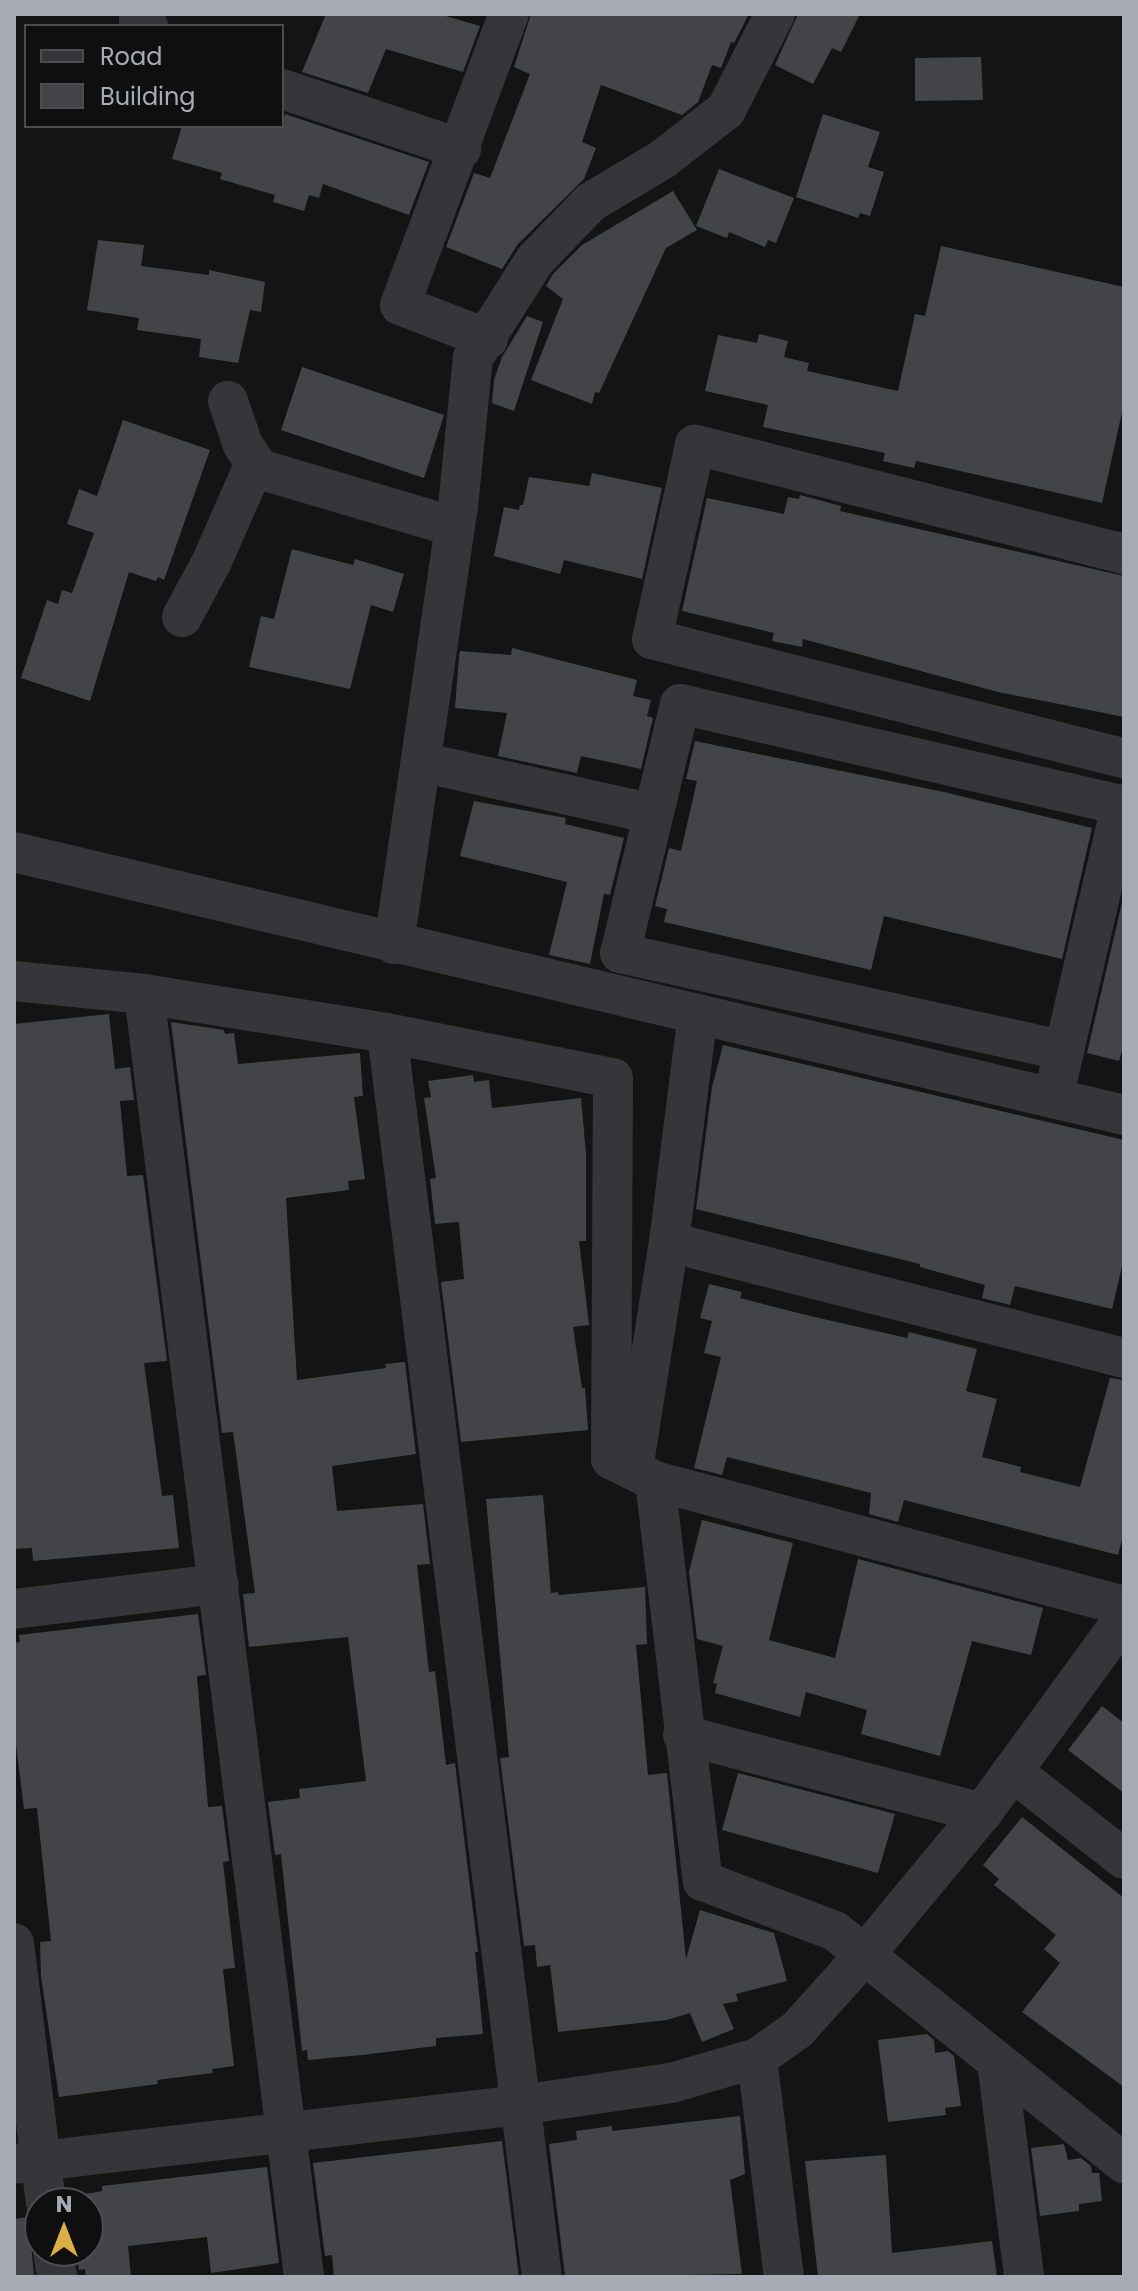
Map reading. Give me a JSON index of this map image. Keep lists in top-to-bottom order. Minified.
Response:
{"legend":["Road","Building"],"north":"top"}
